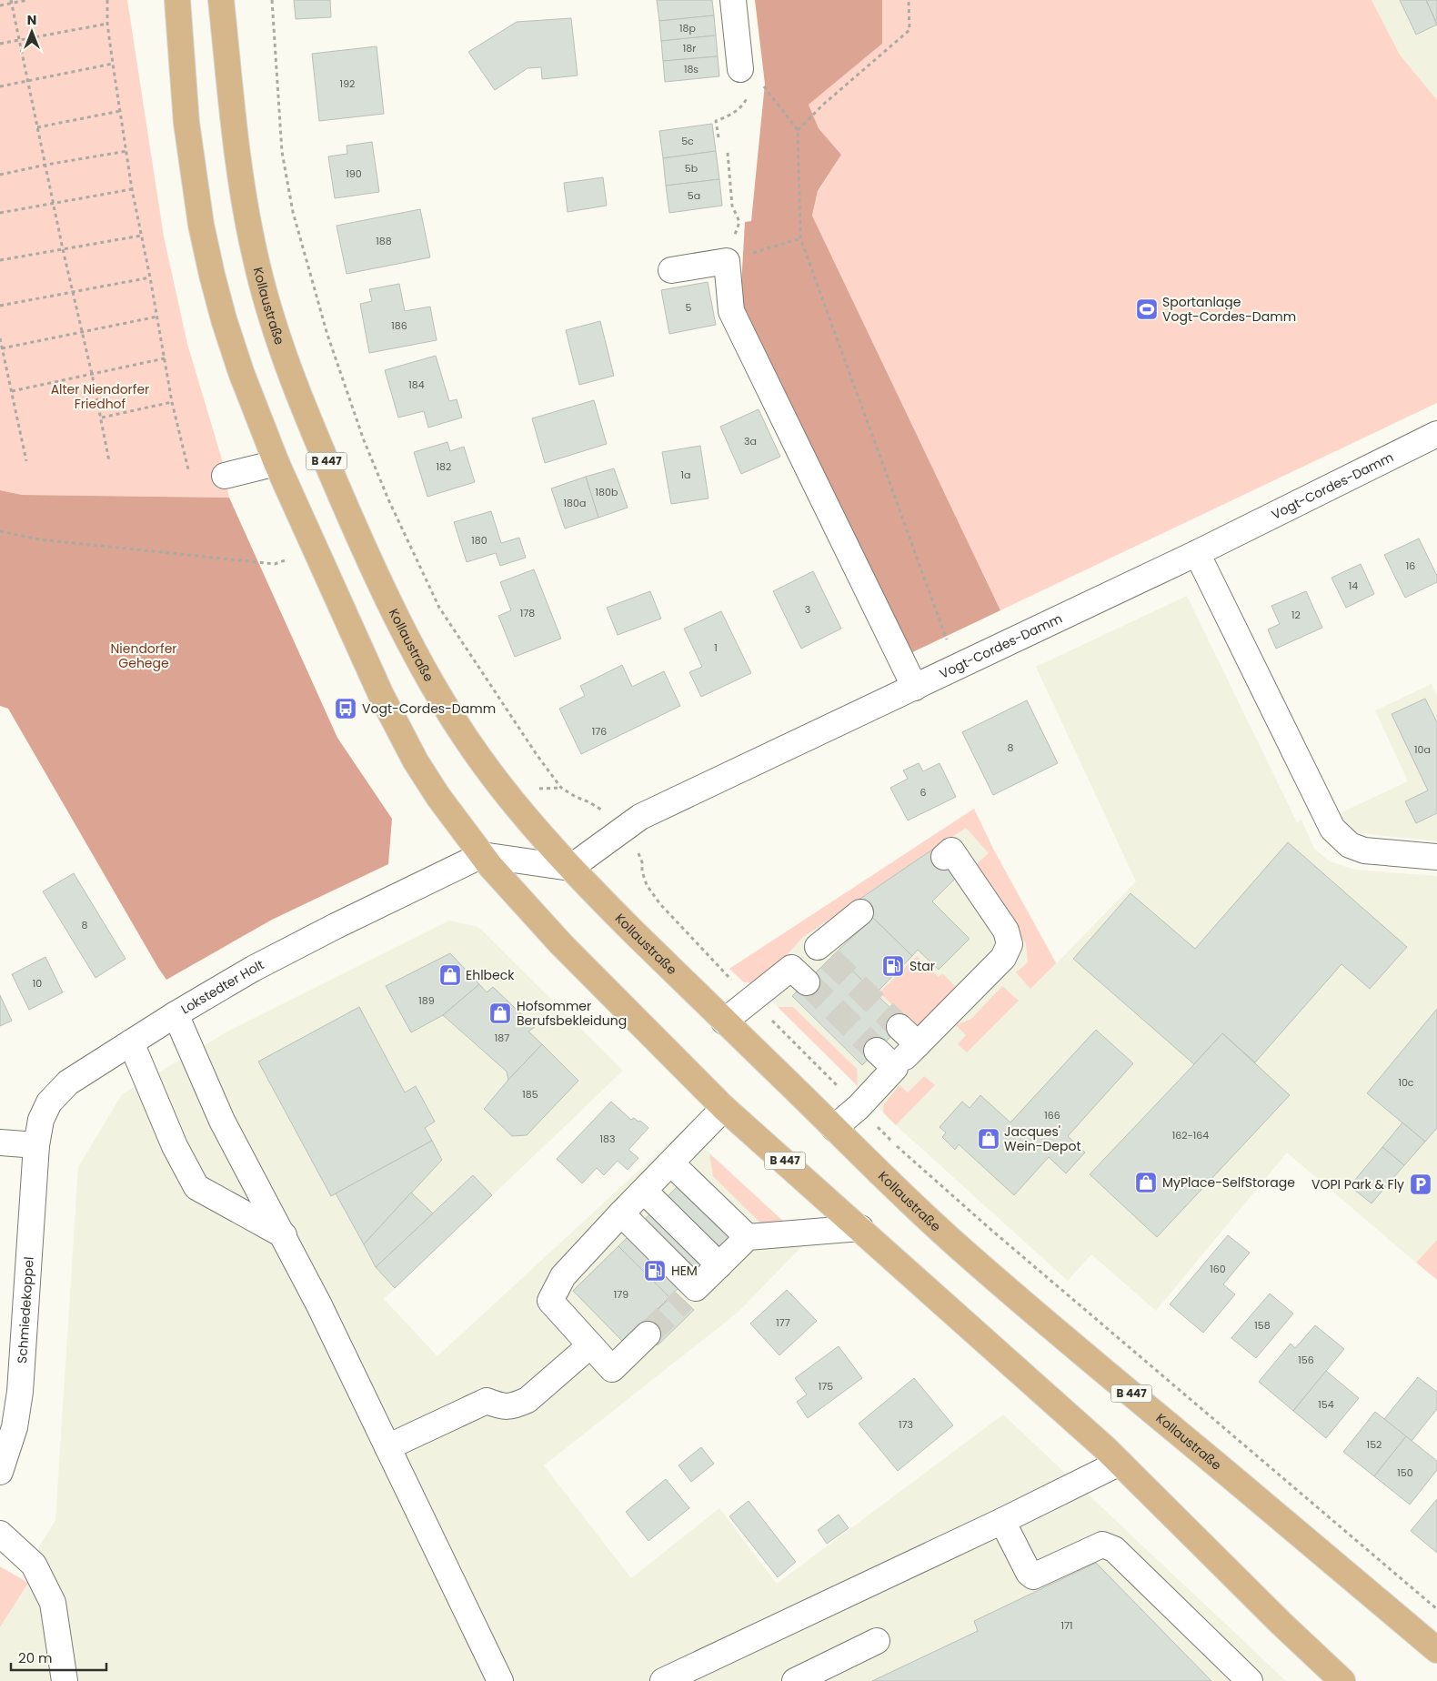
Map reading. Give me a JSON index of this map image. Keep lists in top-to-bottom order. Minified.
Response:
{"streets":{"main road":["Kollaustraße","B 447"],"street":["Vogt-Cordes-Damm","Lokstedter Holt","Schmiedekoppel"]},"crossings":[["Kollaustraße","Vogt-Cordes-Damm"],["B 447","Lokstedter Holt"],["Lokstedter Holt","Schmiedekoppel"]],"parks":["Alter Niendorfer Friedhof","Niendorfer Gehege"],"places":{"sports":["Sportanlage Vogt-Cordes-Damm"],"bus stop":["Vogt-Cordes-Damm"],"fuel station":["Star","HEM"],"shop":["Ehlbeck","Hofsommer Berufsbekleidung","Jacques' Wein-Depot","MyPlace-SelfStorage"],"parking":["VOPI Park & Fly"]},"house_numbers":["18p","18r","18s","192","5c","5b","190","5a","188","5","186","184","3a","182","1a","180b","180a","180","16","14","3","178","12","1","176","8","10a","6","8","10","189","187","10c","185","166","162-164","183","160","179","177","158","156","175","154","173","152","150","171"],"scale_bar":"20 m","north":"top"}
